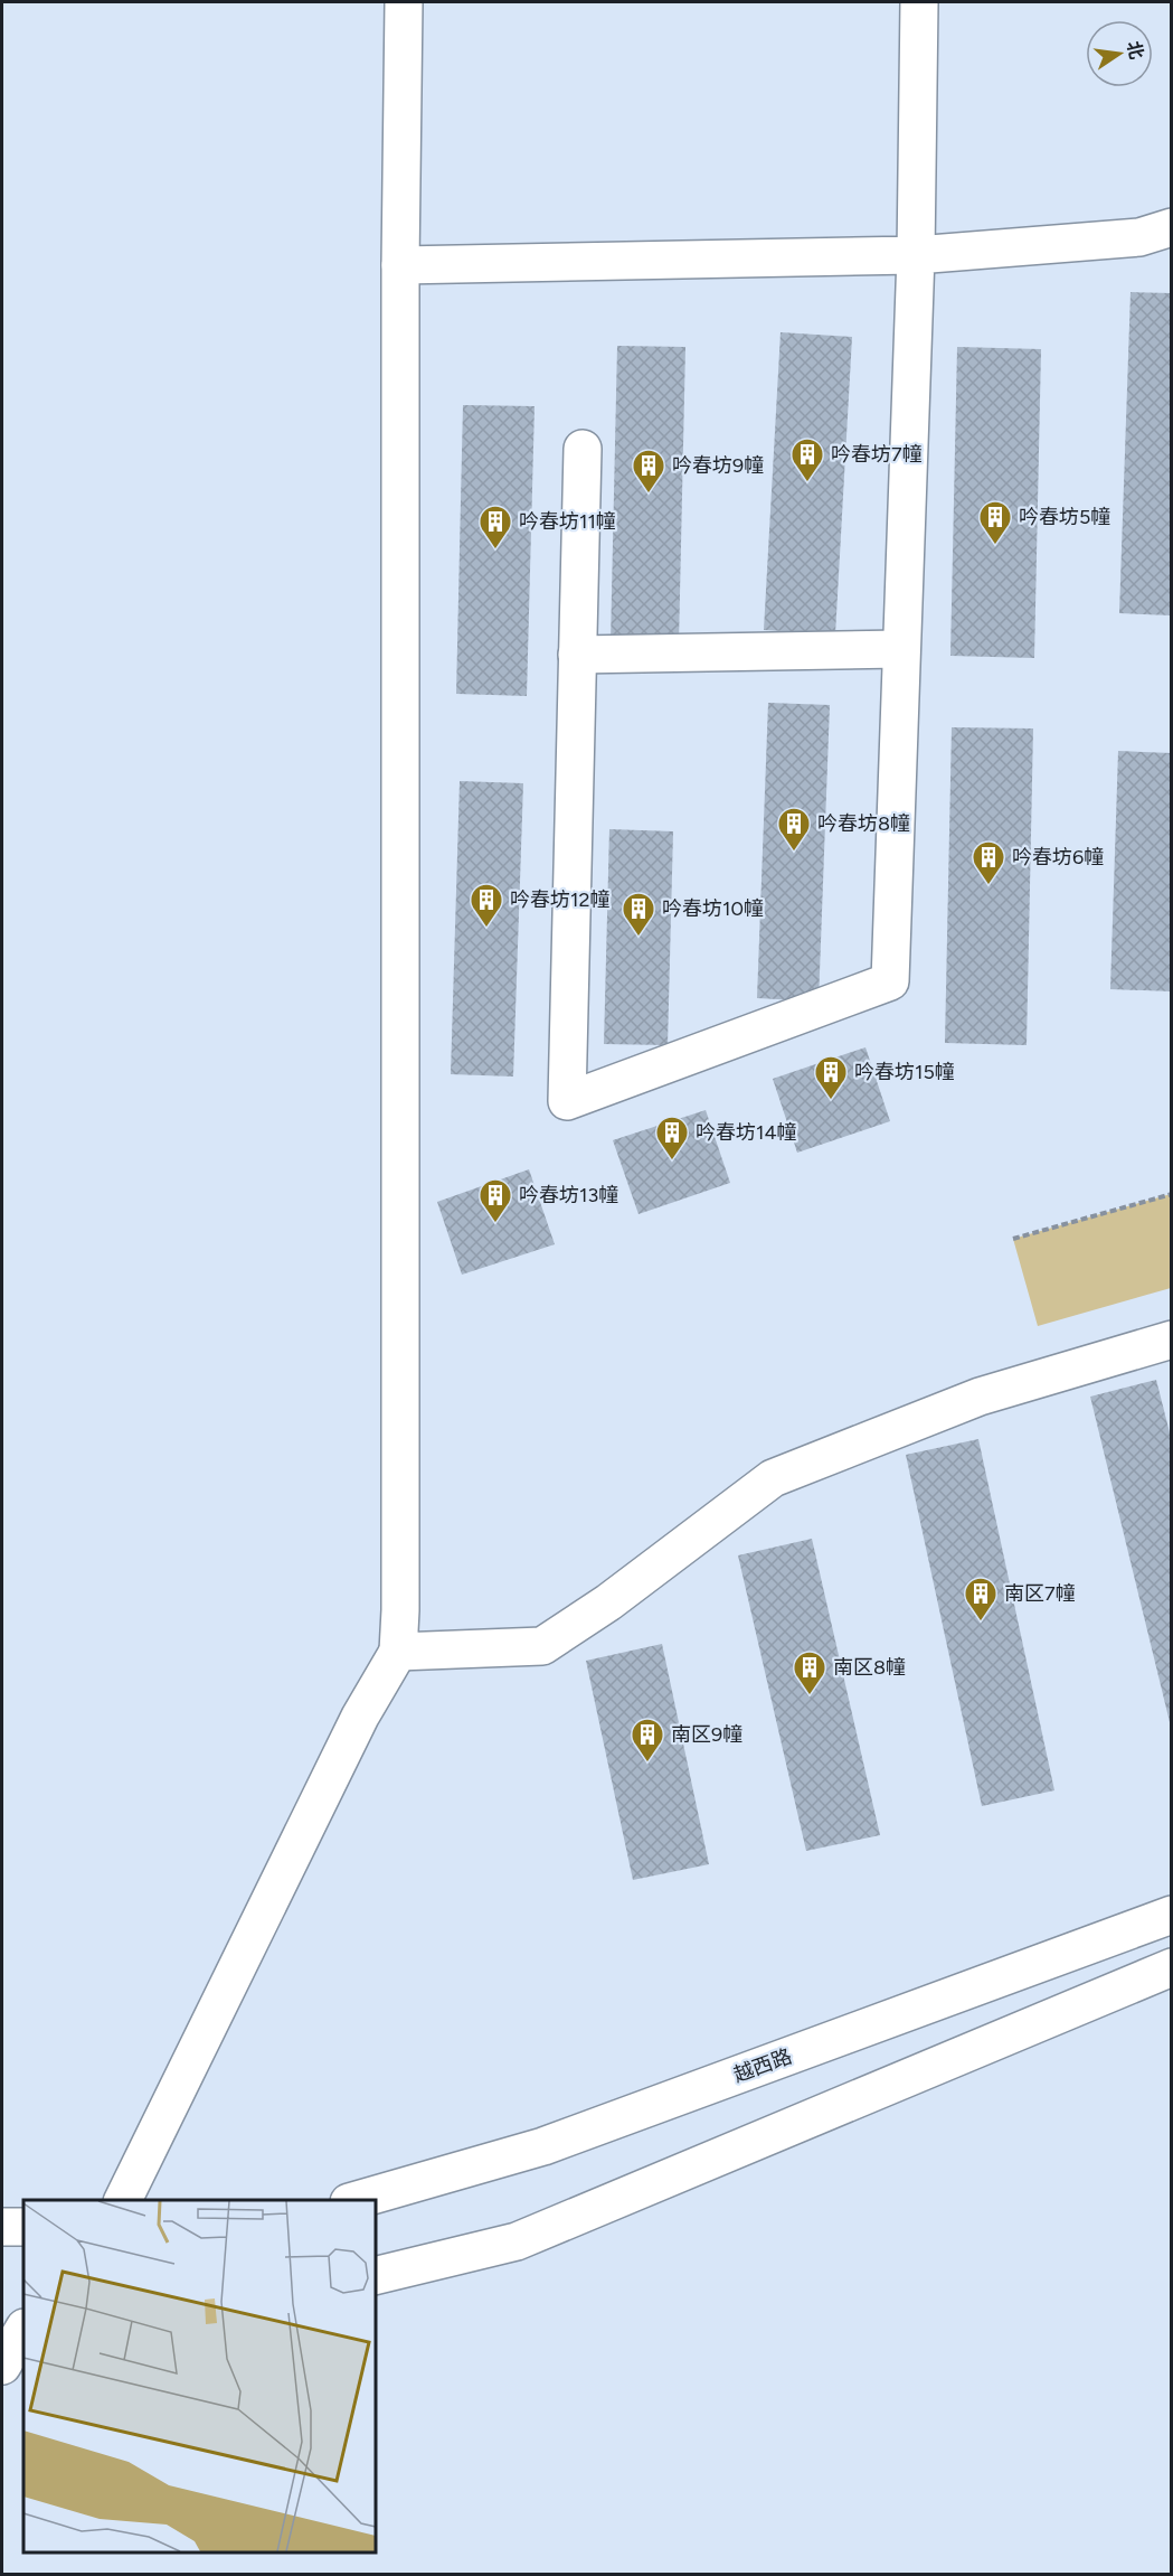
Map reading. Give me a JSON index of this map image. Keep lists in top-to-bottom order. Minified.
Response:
{"streets":{"street":["越西路"]},"places":{"building":["吟春坊7幢","吟春坊9幢","吟春坊5幢","吟春坊11幢","吟春坊8幢","吟春坊6幢","吟春坊12幢","吟春坊10幢","吟春坊15幢","吟春坊14幢","吟春坊13幢","南区7幢","南区8幢","南区9幢"]},"north":"right"}
